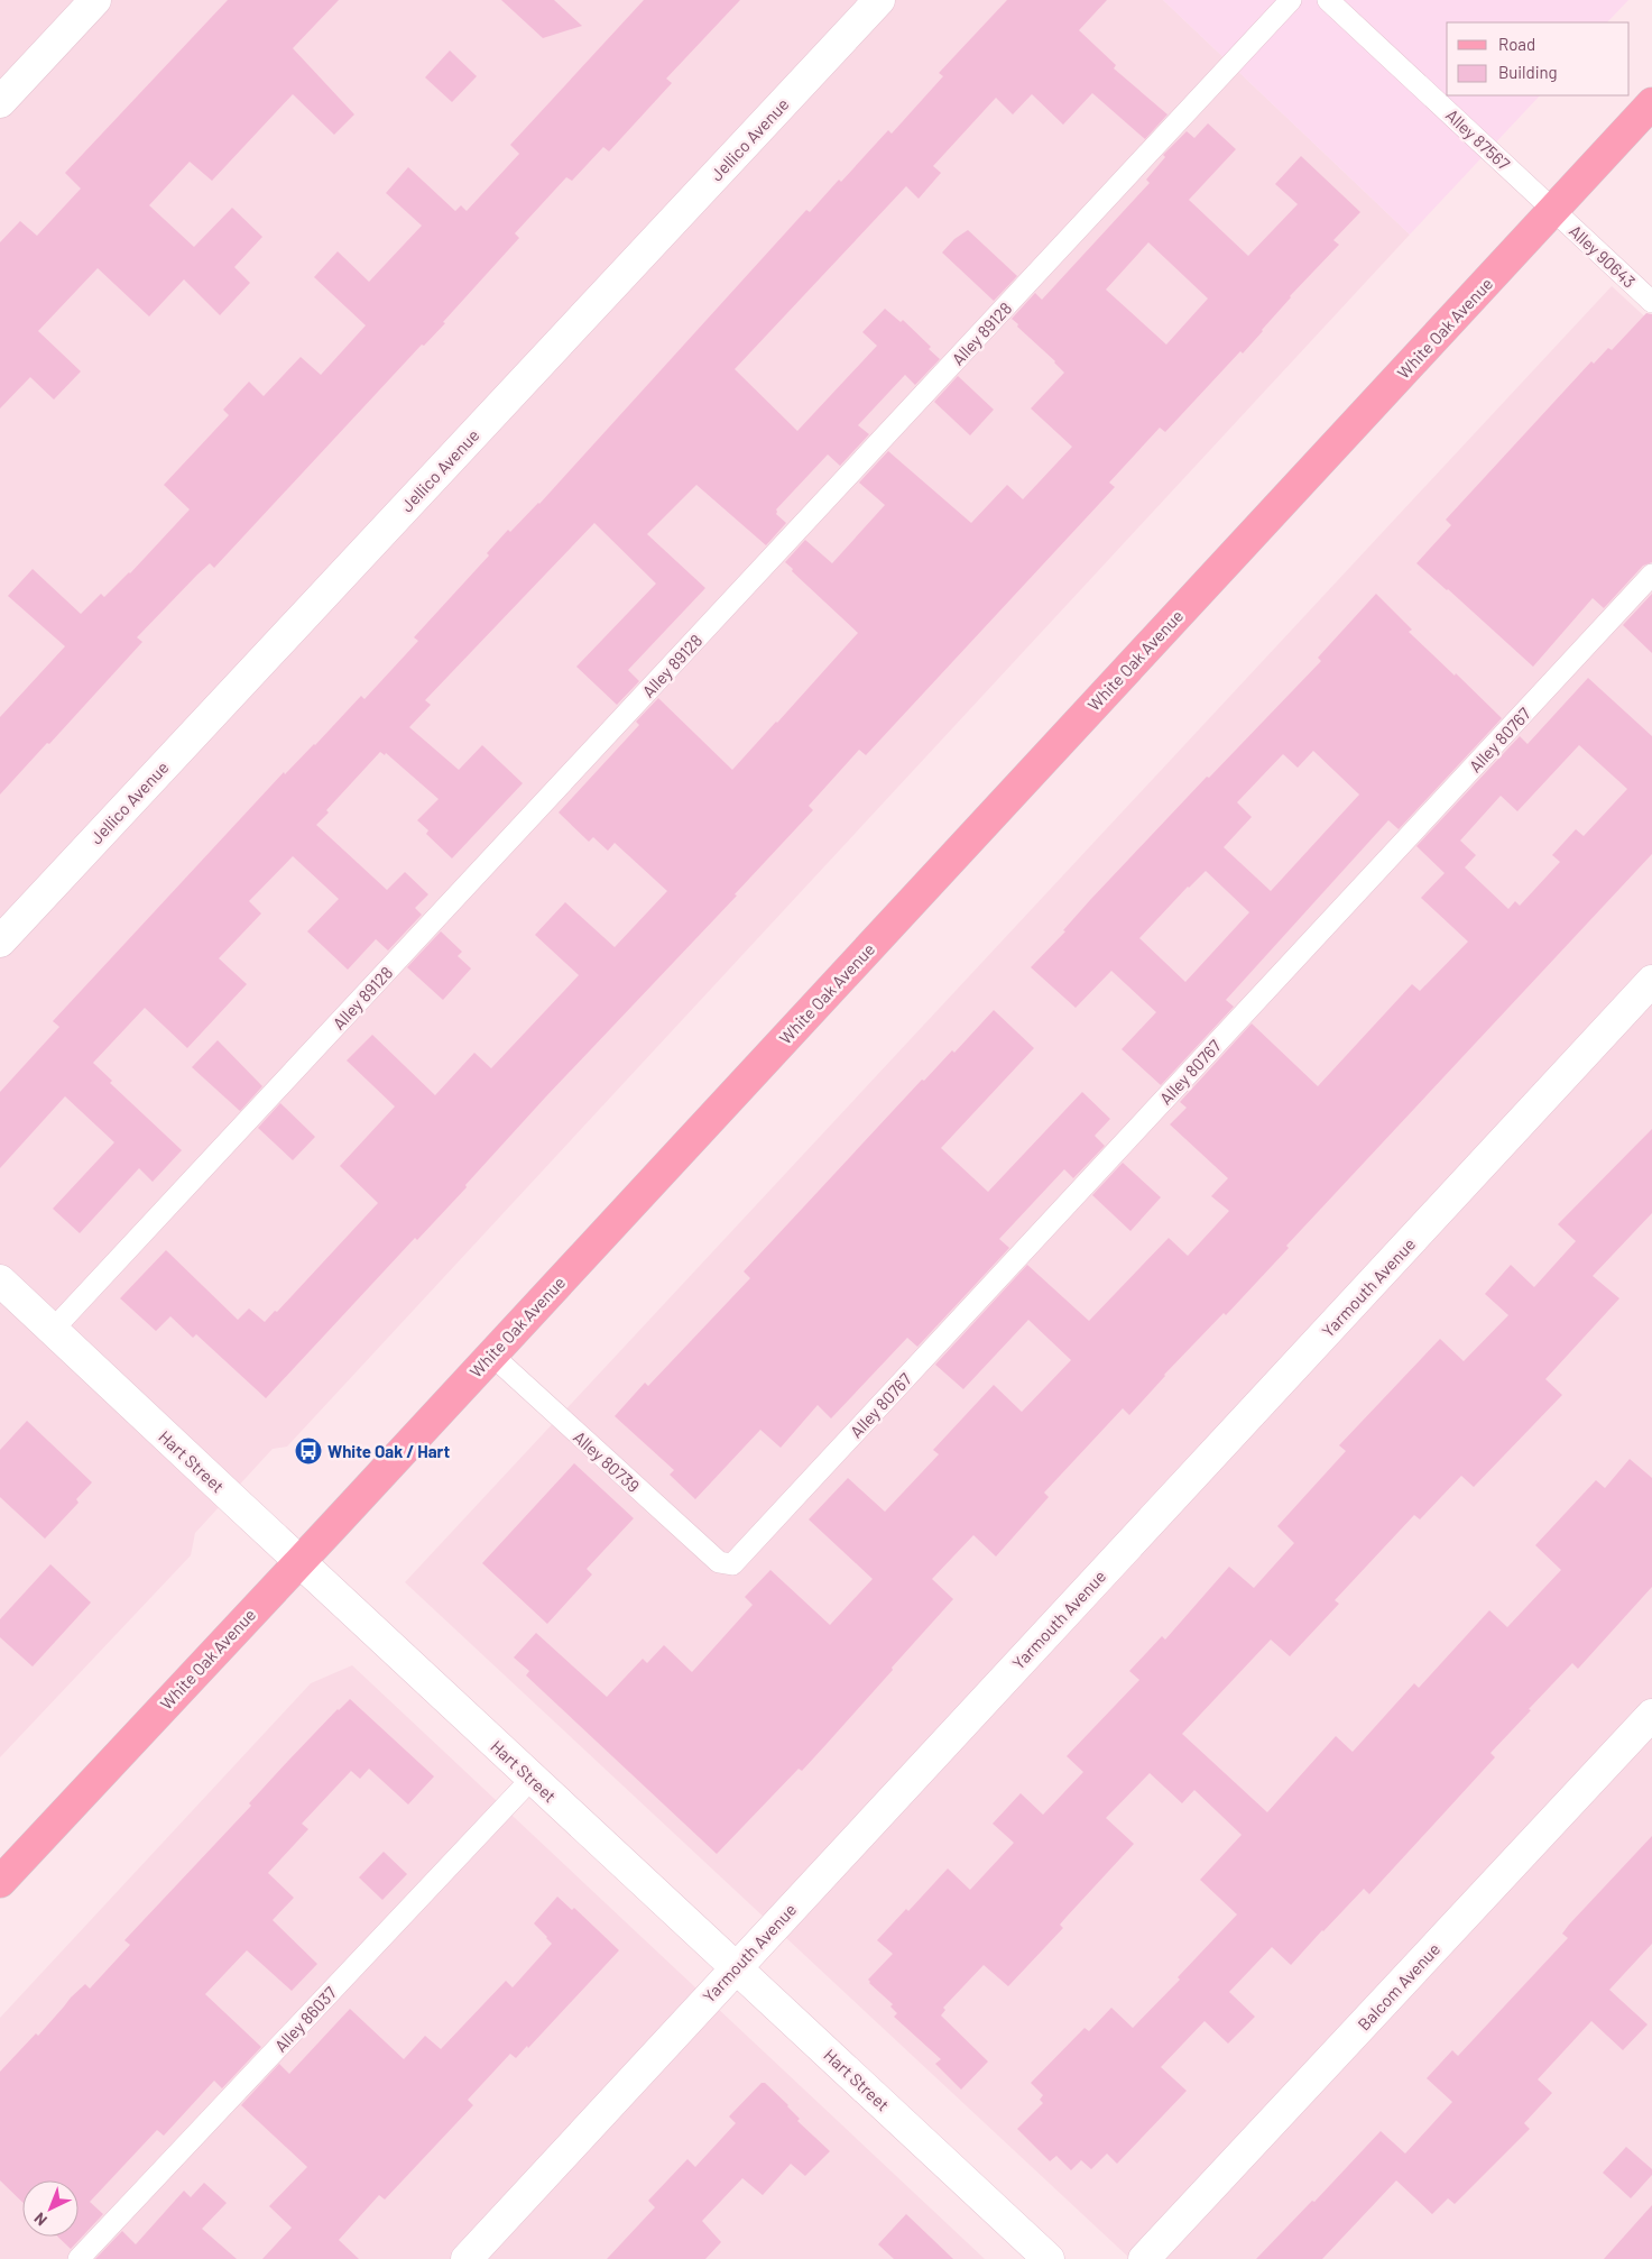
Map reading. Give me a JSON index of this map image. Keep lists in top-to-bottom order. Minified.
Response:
{"streets":{"main road":["White Oak Avenue"],"street":["Jellico Avenue","Yarmouth Avenue","Hart Street","Balcom Avenue"],"lane":["Alley 87567","Alley 90643","Alley 89128","Alley 80767","Alley 80739","Alley 86037"]},"crossings":[["Alley 87567","Alley 90643"],["Alley 87567","White Oak Avenue"],["Alley 90643","White Oak Avenue"],["White Oak Avenue","Hart Street"],["White Oak Avenue","Alley 80739"],["Alley 89128","Hart Street"],["Alley 80767","Alley 80739"],["Yarmouth Avenue","Hart Street"],["Hart Street","Alley 86037"]],"places":{"bus stop":["White Oak / Hart"]},"legend":["Road","Building"],"north":"bottom left"}
